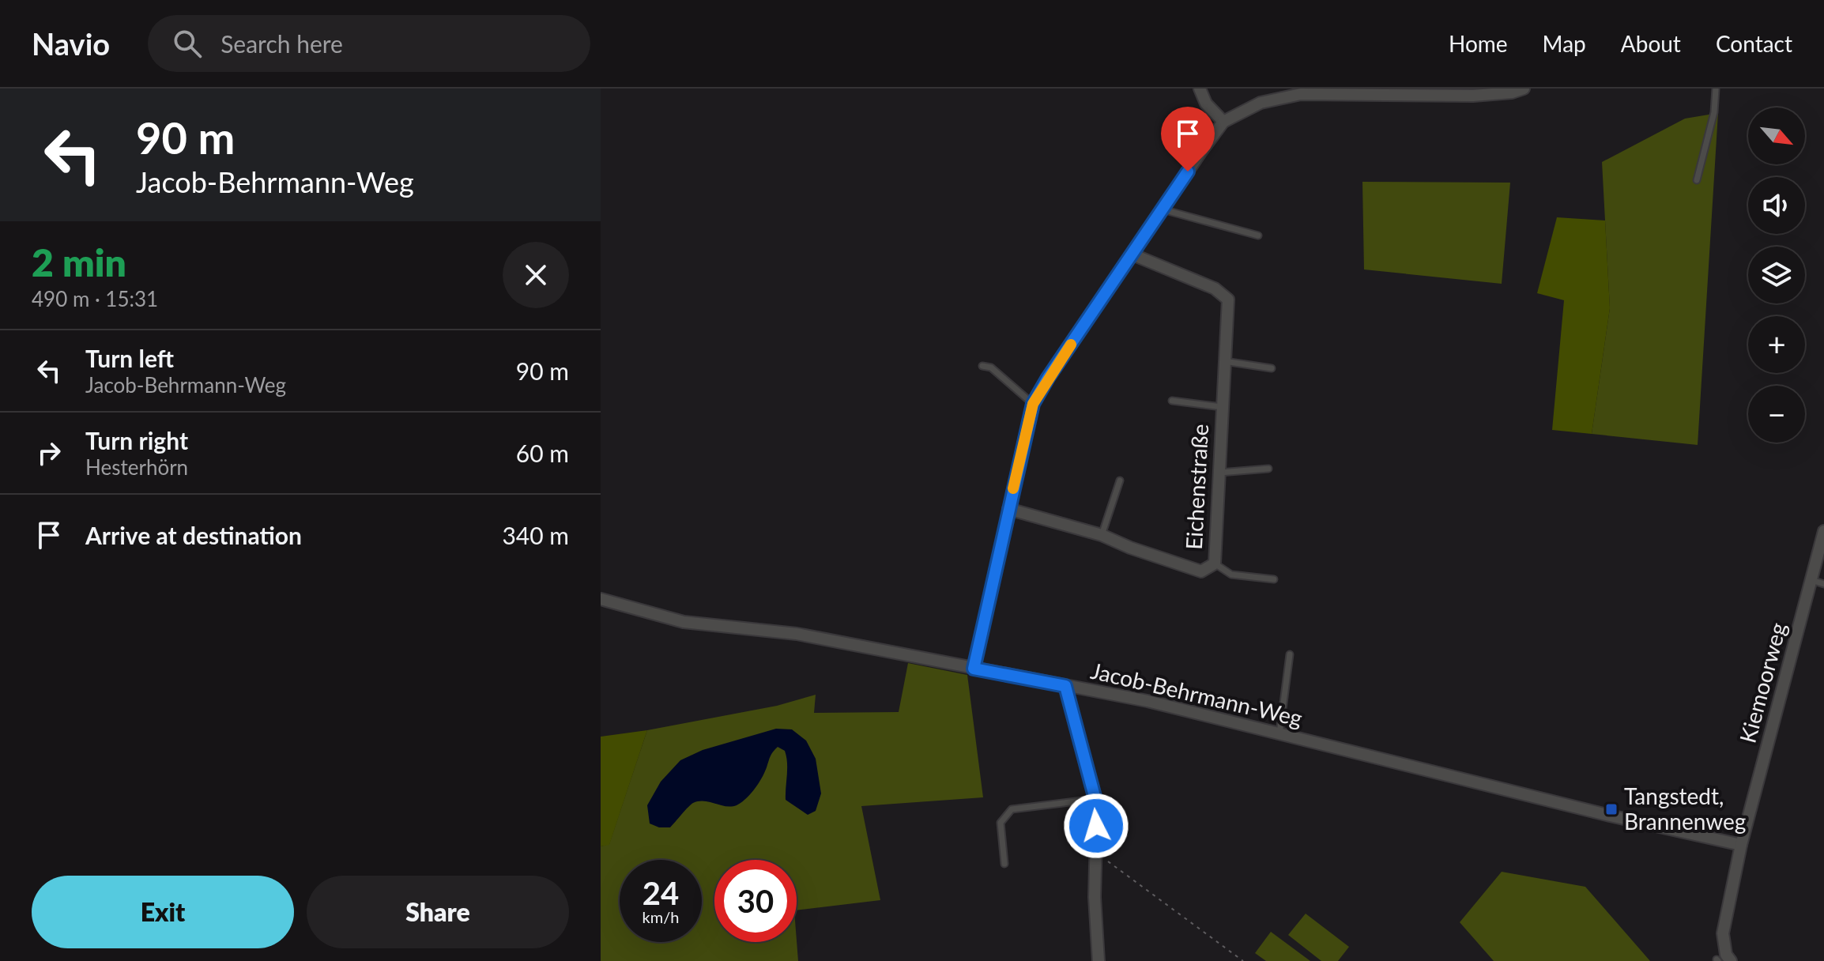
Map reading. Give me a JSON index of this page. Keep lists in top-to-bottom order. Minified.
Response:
{"streets":{"street":["Eichenstraße","Kiemoorweg","Jacob-Behrmann-Weg"]},"crossings":[["Kiemoorweg","Jacob-Behrmann-Weg"]],"places":{"transit":["Tangstedt, Brannenweg"]},"north":"bottom right","page":{"header":"Navio","search":"Search here","nav":["Home","Map","About","Contact"],"turn":["90 m","Jacob-Behrmann-Weg"],"map_buttons":["+","−"],"heading":["2 min","490 m · 15:31"],"list":[{"name":"Turn left","note":"Jacob-Behrmann-Weg","value":"90 m"},{"name":"Turn right","note":"Hesterhörn","value":"60 m"},{"name":"Arrive at destination","value":"340 m"}],"speed":"24 km/h","limit":"30","buttons":["Exit","Share"]}}
